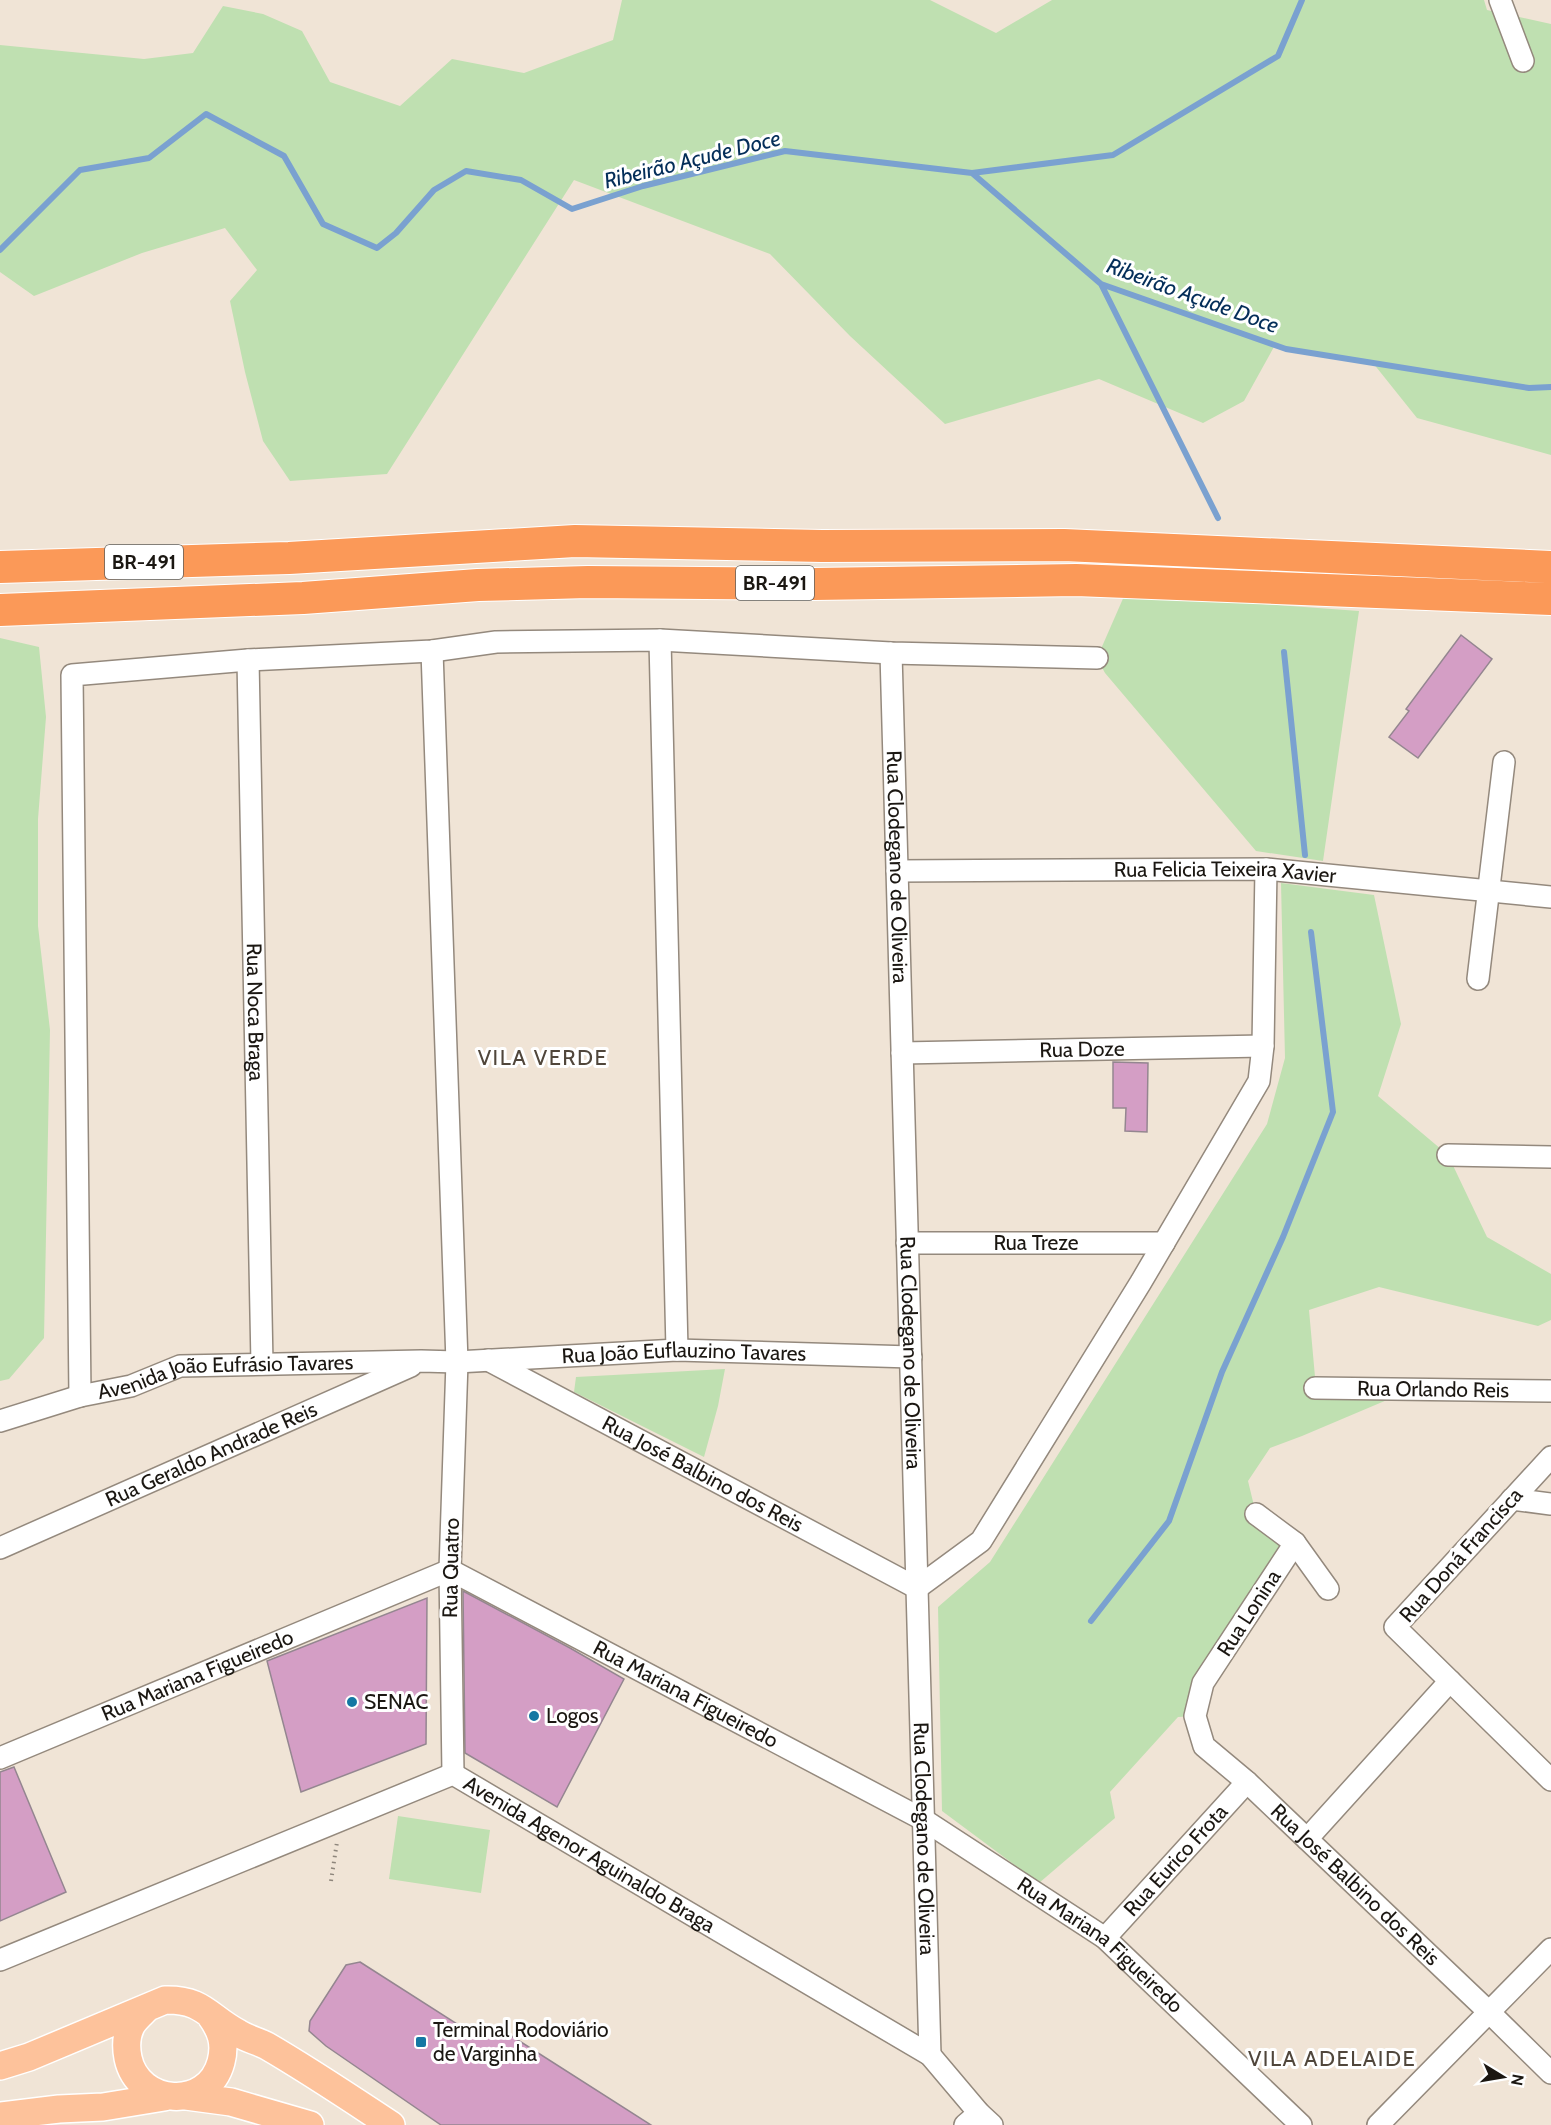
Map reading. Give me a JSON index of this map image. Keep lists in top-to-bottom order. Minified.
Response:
{"streets":{"highway":["BR-491"],"street":["Rua Clodegano de Oliveira","Rua Felicia Teixeira Xavier","Rua Noca Braga","Rua Doze","Rua Treze","Rua João Euflauzino Tavares","Avenida João Eufrásio Tavares","Rua Orlando Reis","Rua Geraldo Andrade Reis","Rua José Balbino dos Reis","Rua Doná Francisca","Rua Quatro","Rua Lonina","Rua Mariana Figueiredo","Avenida Agenor Aguinaldo Braga","Rua Eurico Frota"]},"crossings":[["Rua Clodegano de Oliveira","Rua Felicia Teixeira Xavier"],["Rua Clodegano de Oliveira","Rua Doze"],["Rua Clodegano de Oliveira","Rua Treze"],["Rua Clodegano de Oliveira","Rua João Euflauzino Tavares"],["Rua Clodegano de Oliveira","Rua José Balbino dos Reis"],["Rua Clodegano de Oliveira","Rua Mariana Figueiredo"],["Rua Clodegano de Oliveira","Avenida Agenor Aguinaldo Braga"],["Rua Noca Braga","Avenida João Eufrásio Tavares"],["Rua João Euflauzino Tavares","Avenida João Eufrásio Tavares"],["Rua João Euflauzino Tavares","Rua José Balbino dos Reis"],["Rua João Euflauzino Tavares","Rua Quatro"],["Avenida João Eufrásio Tavares","Rua Geraldo Andrade Reis"],["Avenida João Eufrásio Tavares","Rua Quatro"],["Rua José Balbino dos Reis","Rua Lonina"],["Rua José Balbino dos Reis","Rua Eurico Frota"],["Rua Quatro","Rua Mariana Figueiredo"],["Rua Quatro","Avenida Agenor Aguinaldo Braga"],["Rua Mariana Figueiredo","Rua Eurico Frota"]],"districts":["VILA VERDE","VILA ADELAIDE"],"water":["Ribeirão Açude Doce"],"places":{"other":["SENAC","Logos"],"transit":["Terminal Rodoviário de Varginha"]},"north":"right"}
